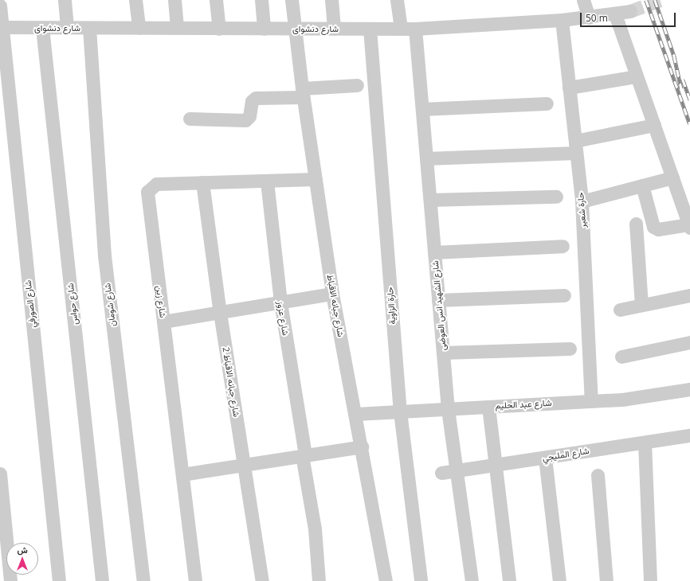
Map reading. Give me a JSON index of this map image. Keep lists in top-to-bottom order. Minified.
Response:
{"streets":{"street":["شارع دنشواى","حارة شعير","شارع زين","شارع الصورفي","شارع حواس","شارع شومان","شارع جبانه الاقباط","حارة الزاوية","شارع الشهيد انس العوضى","شارع عزوز","شارع جبانه الاقباط 2","شارع عبد الحليم","شارع المليجي"]},"crossings":[["شارع دنشواى","حارة شعير"],["شارع دنشواى","شارع الصورفي"],["شارع دنشواى","شارع حواس"],["شارع دنشواى","شارع شومان"],["شارع دنشواى","شارع جبانه الاقباط"],["شارع دنشواى","حارة الزاوية"],["شارع دنشواى","شارع الشهيد انس العوضى"],["حارة شعير","شارع عبد الحليم"],["شارع زين","شارع جبانه الاقباط"],["شارع زين","شارع عزوز"],["شارع زين","شارع جبانه الاقباط 2"],["شارع جبانه الاقباط","شارع عبد الحليم"],["حارة الزاوية","شارع عبد الحليم"],["شارع الشهيد انس العوضى","شارع عبد الحليم"],["شارع الشهيد انس العوضى","شارع المليجي"]],"scale_bar":"50 m","north":"top"}
